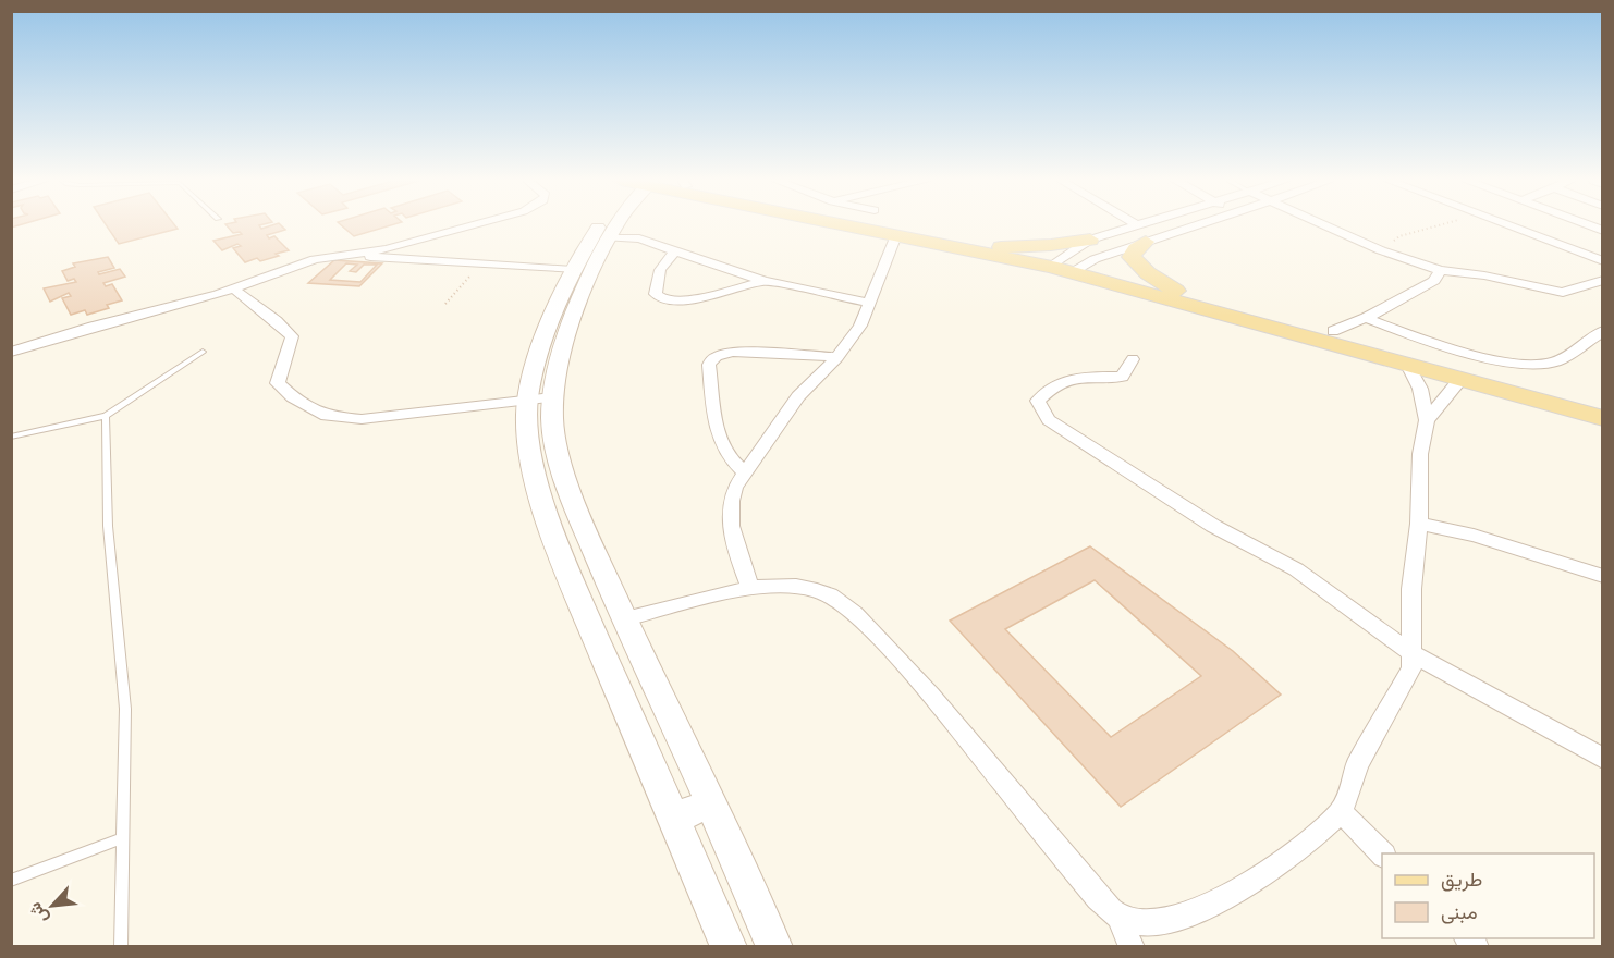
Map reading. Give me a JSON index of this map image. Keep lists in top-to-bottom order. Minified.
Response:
{"legend":["طريق","مبنى"],"north":"bottom left"}
